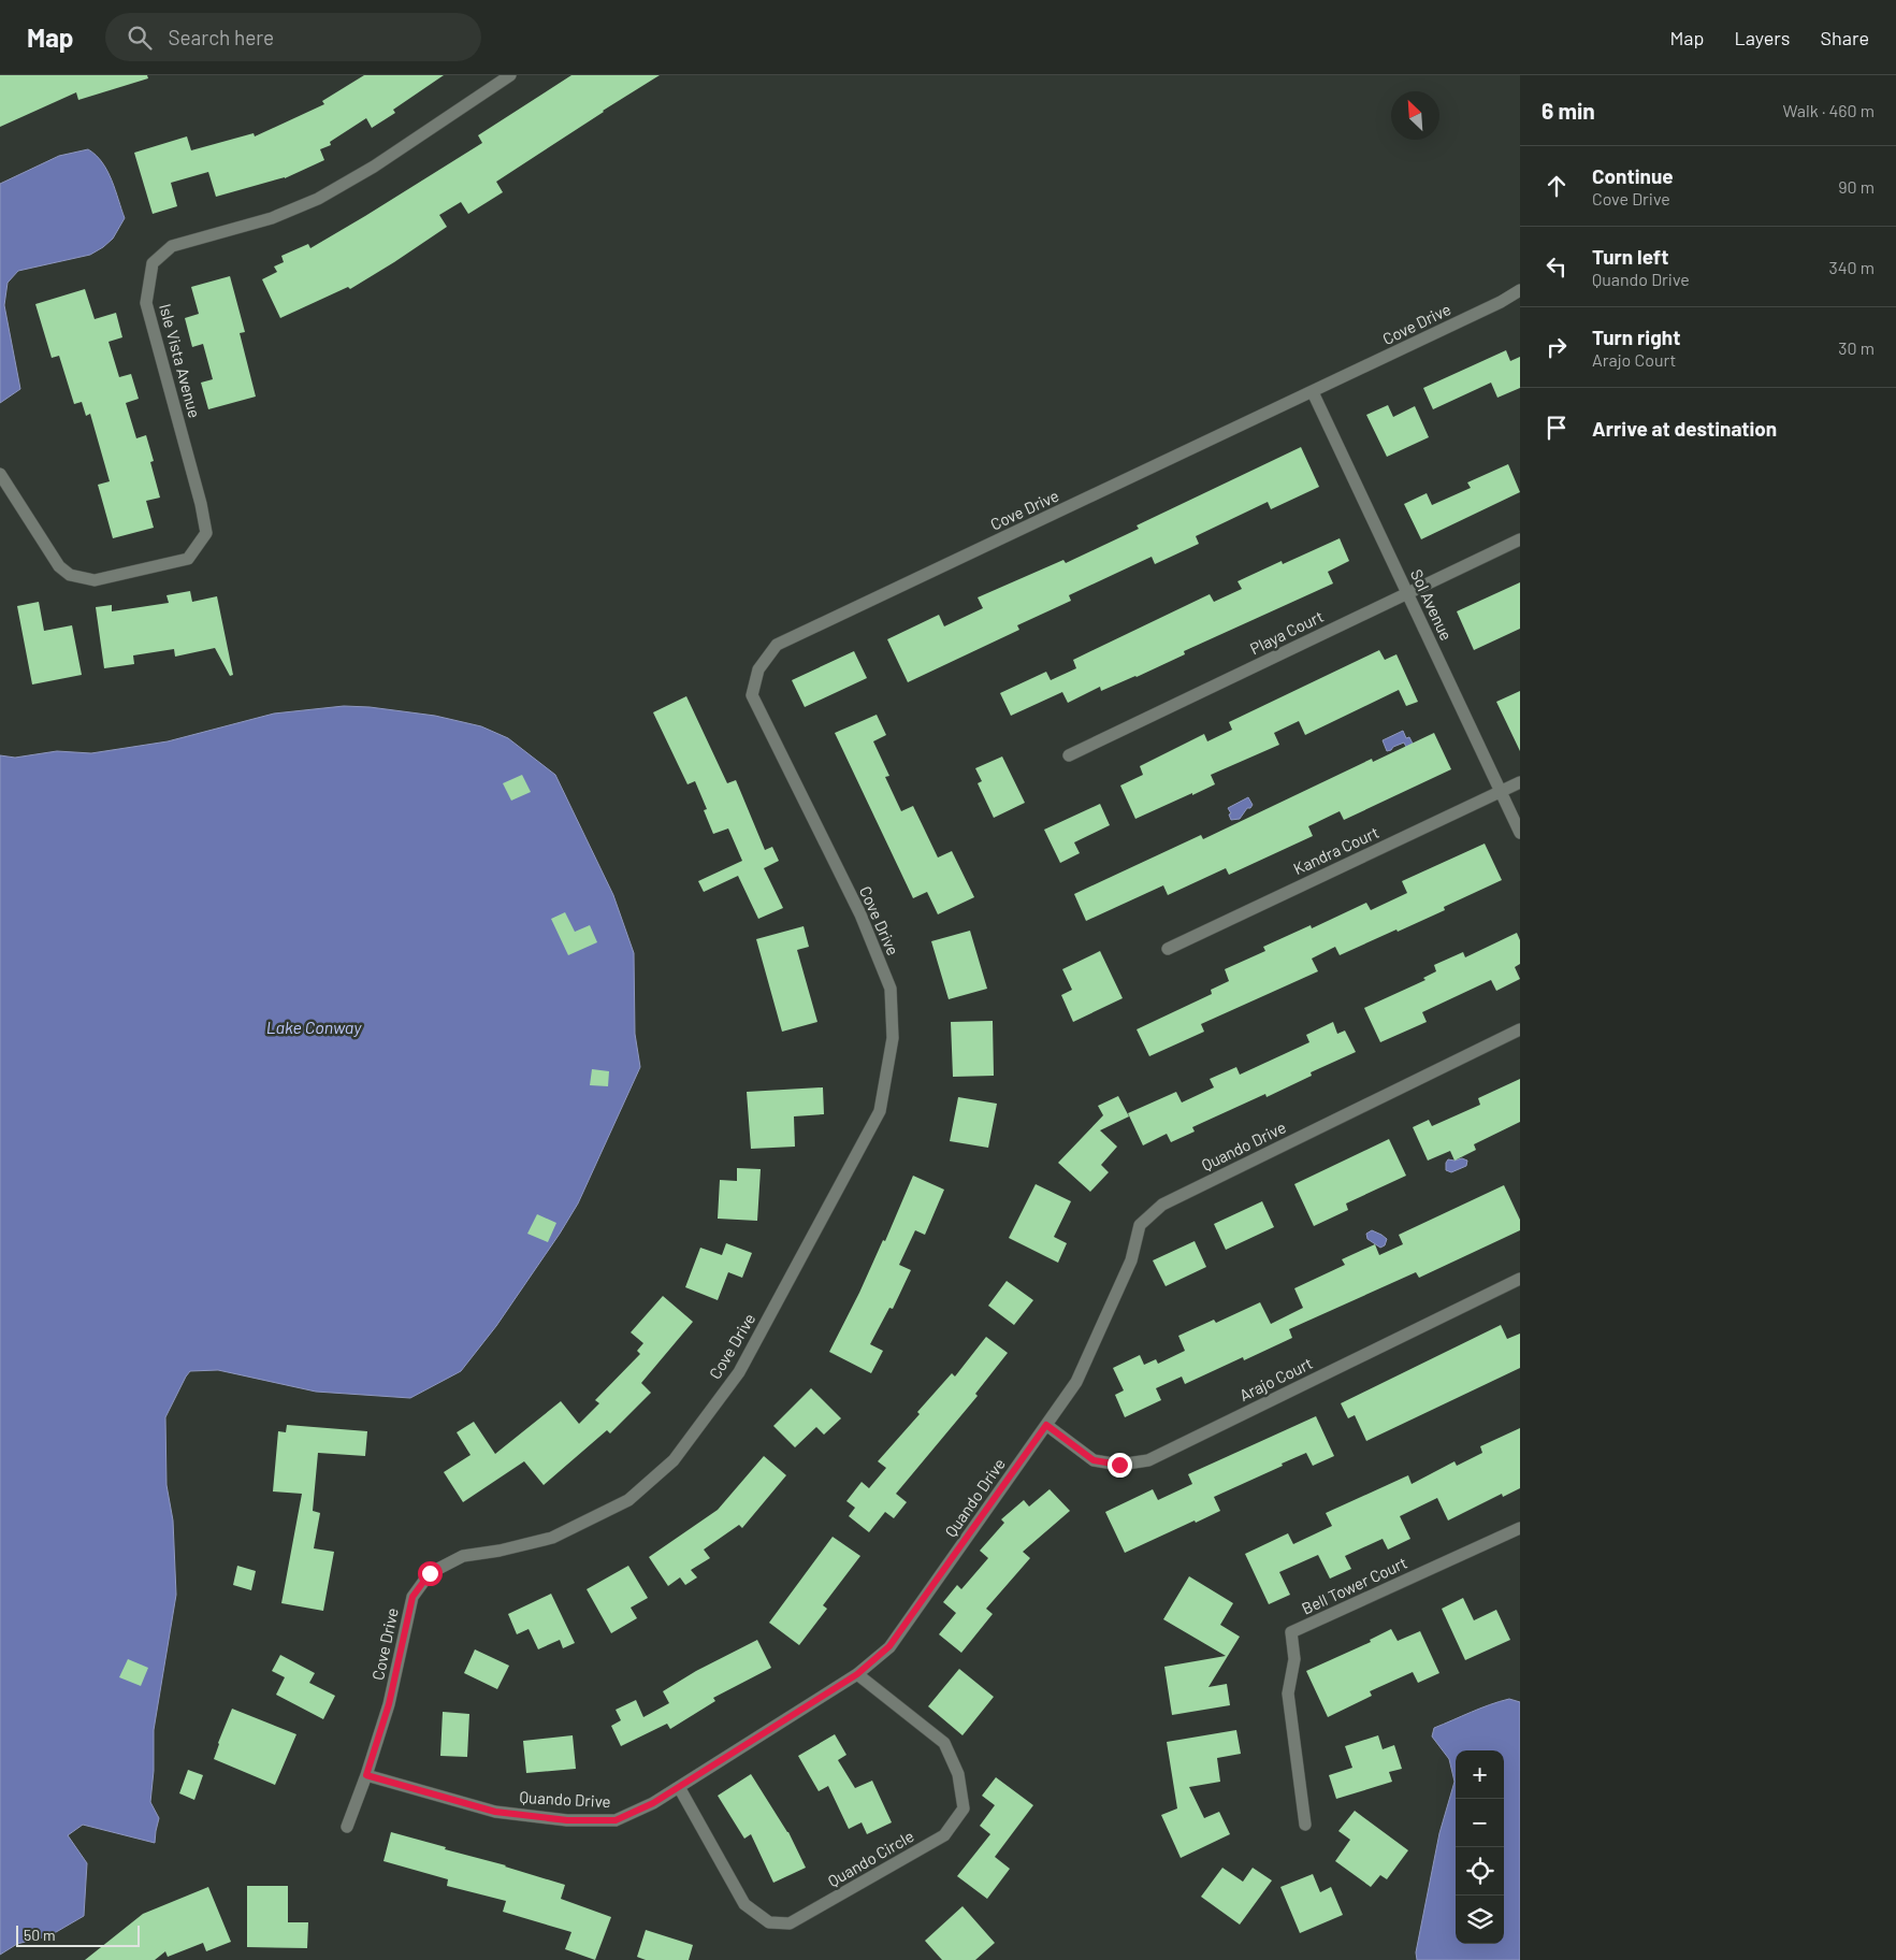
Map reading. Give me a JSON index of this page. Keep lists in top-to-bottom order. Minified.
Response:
{"streets":{"street":["Cove Drive","Isle Vista Avenue","Sol Avenue","Playa Court","Kandra Court","Quando Drive","Arajo Court","Bell Tower Court","Quando Circle"]},"crossings":[["Cove Drive","Sol Avenue"],["Cove Drive","Quando Drive"],["Sol Avenue","Playa Court"],["Sol Avenue","Kandra Court"],["Quando Drive","Arajo Court"],["Quando Drive","Quando Circle"]],"water":["Lake Conway"],"scale_bar":"50 m","north":"top left","page":{"header":"Map","search":"Search here","nav":["Map","Layers","Share"],"heading":["6 min","Walk · 460 m"],"list":[["Continue","Cove Drive","90 m"],["Turn left","Quando Drive","340 m"],["Turn right","Arajo Court","30 m"],"Arrive at destination"],"map_buttons":["+","−"],"scale":"50 m"}}
